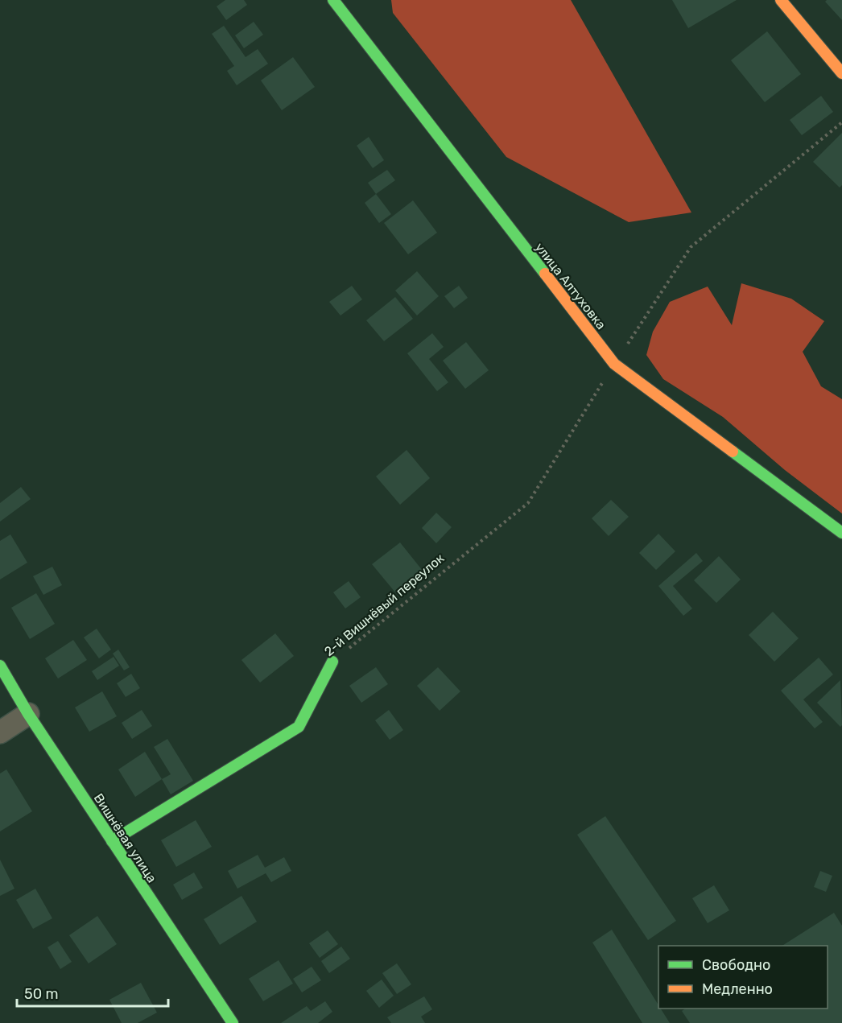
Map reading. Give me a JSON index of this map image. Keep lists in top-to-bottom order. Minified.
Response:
{"streets":{"street":["улица Алтуховка","2-й Вишнёвый переулок","Вишнёвая улица"]},"crossings":[["улица Алтуховка","2-й Вишнёвый переулок"],["2-й Вишнёвый переулок","Вишнёвая улица"]],"legend":["Свободно","Медленно"],"scale_bar":"50 m"}
